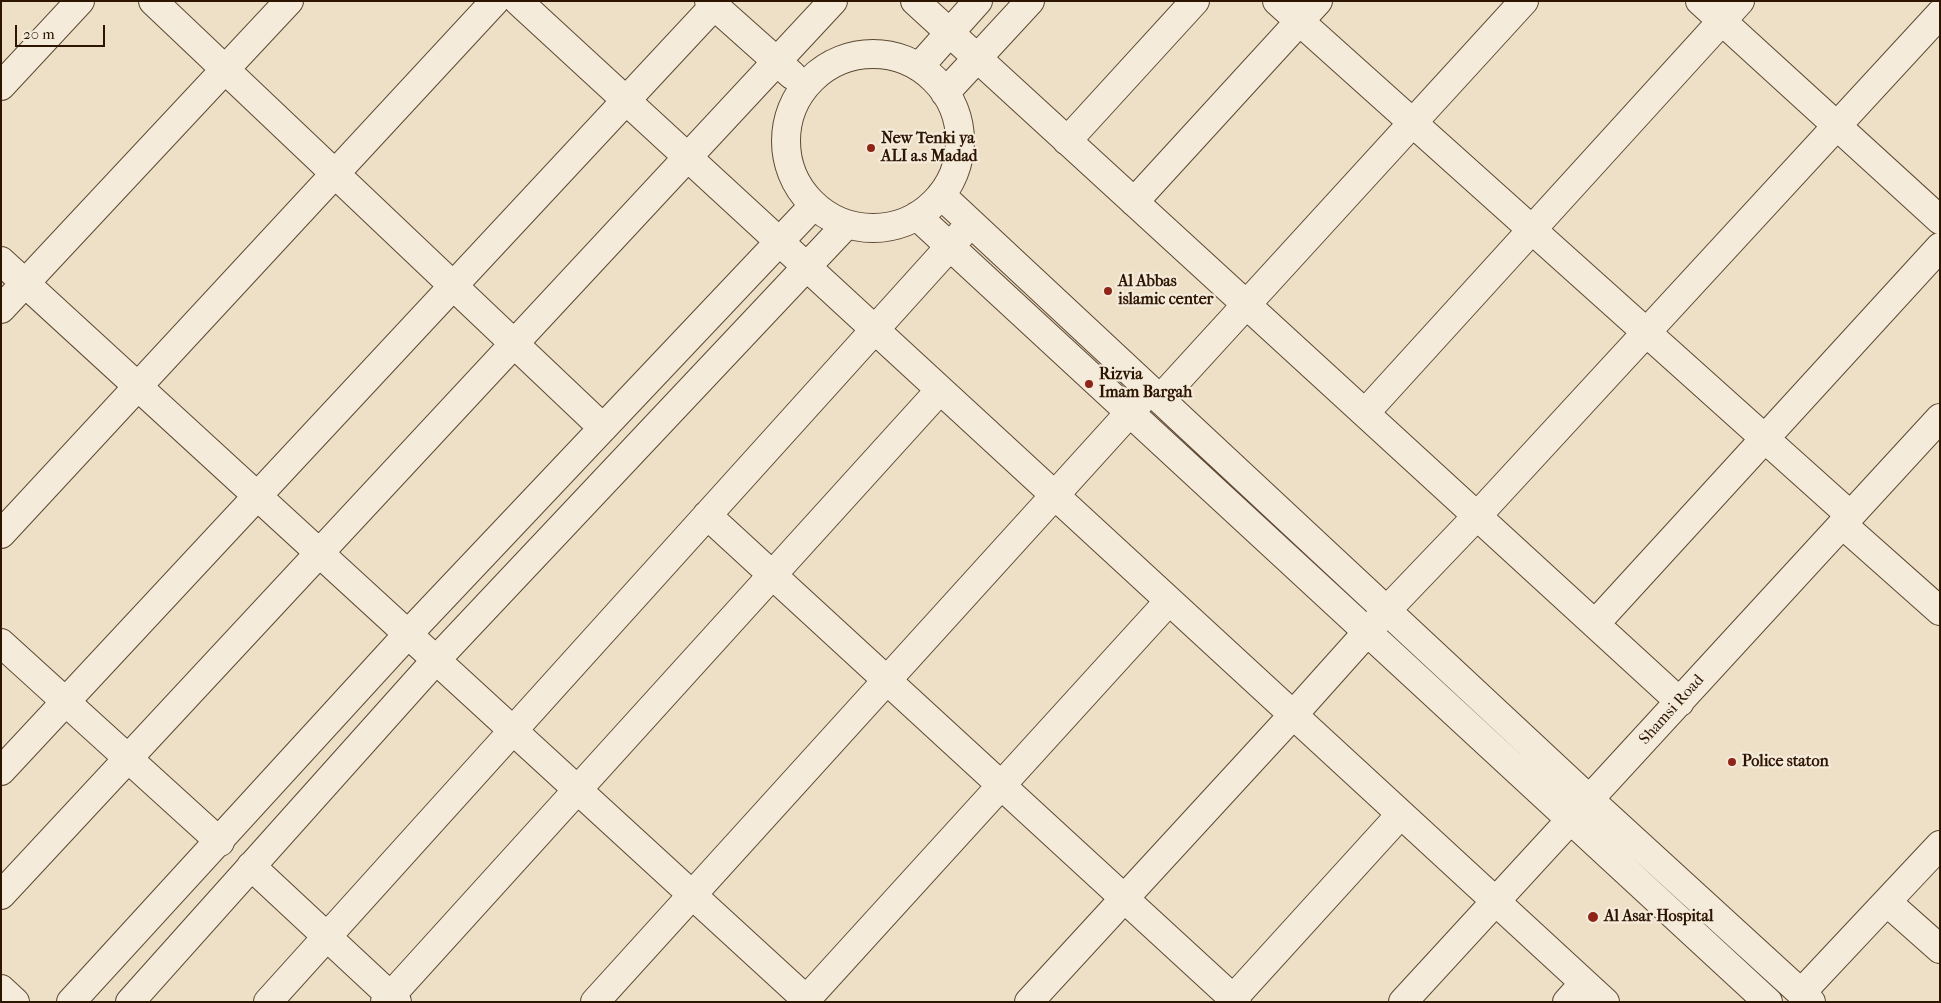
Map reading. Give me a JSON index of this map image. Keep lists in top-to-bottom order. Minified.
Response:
{"streets":{"street":["Shamsi Road"]},"places":["New Tenki ya ALI a.s Madad","Al Abbas islamic center","Rizvia Imam Bargah","Police staton","Al Asar Hospital"],"scale_bar":"20 m"}
